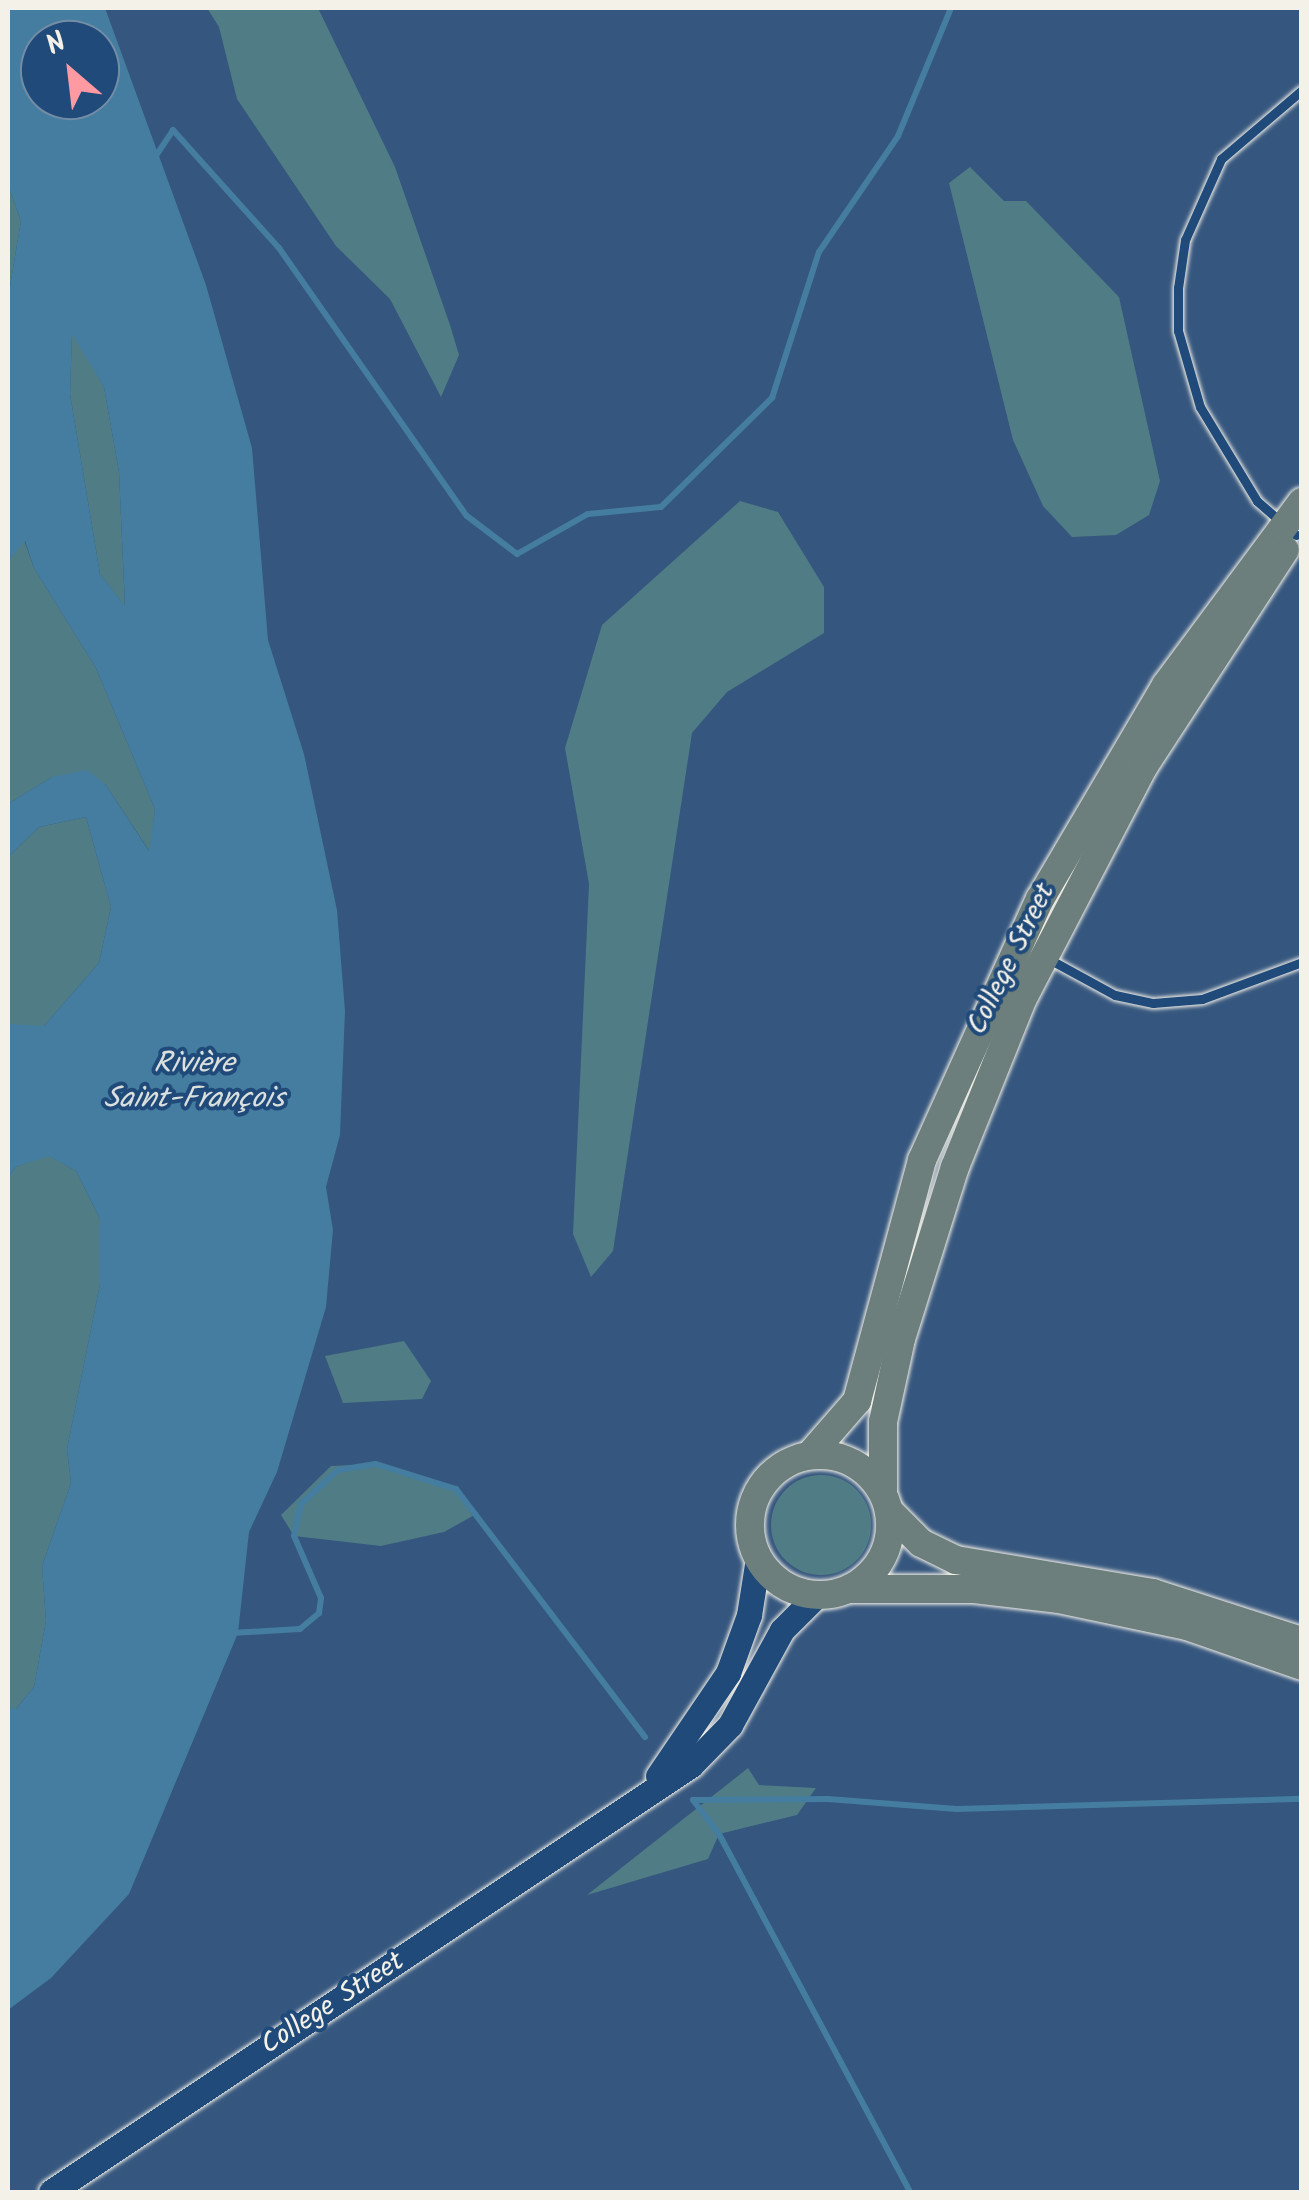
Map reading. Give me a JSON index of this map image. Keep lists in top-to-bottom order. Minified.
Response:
{"streets":{"main road":["College Street"]},"water":["Rivière Saint-François"],"north":"top left"}
